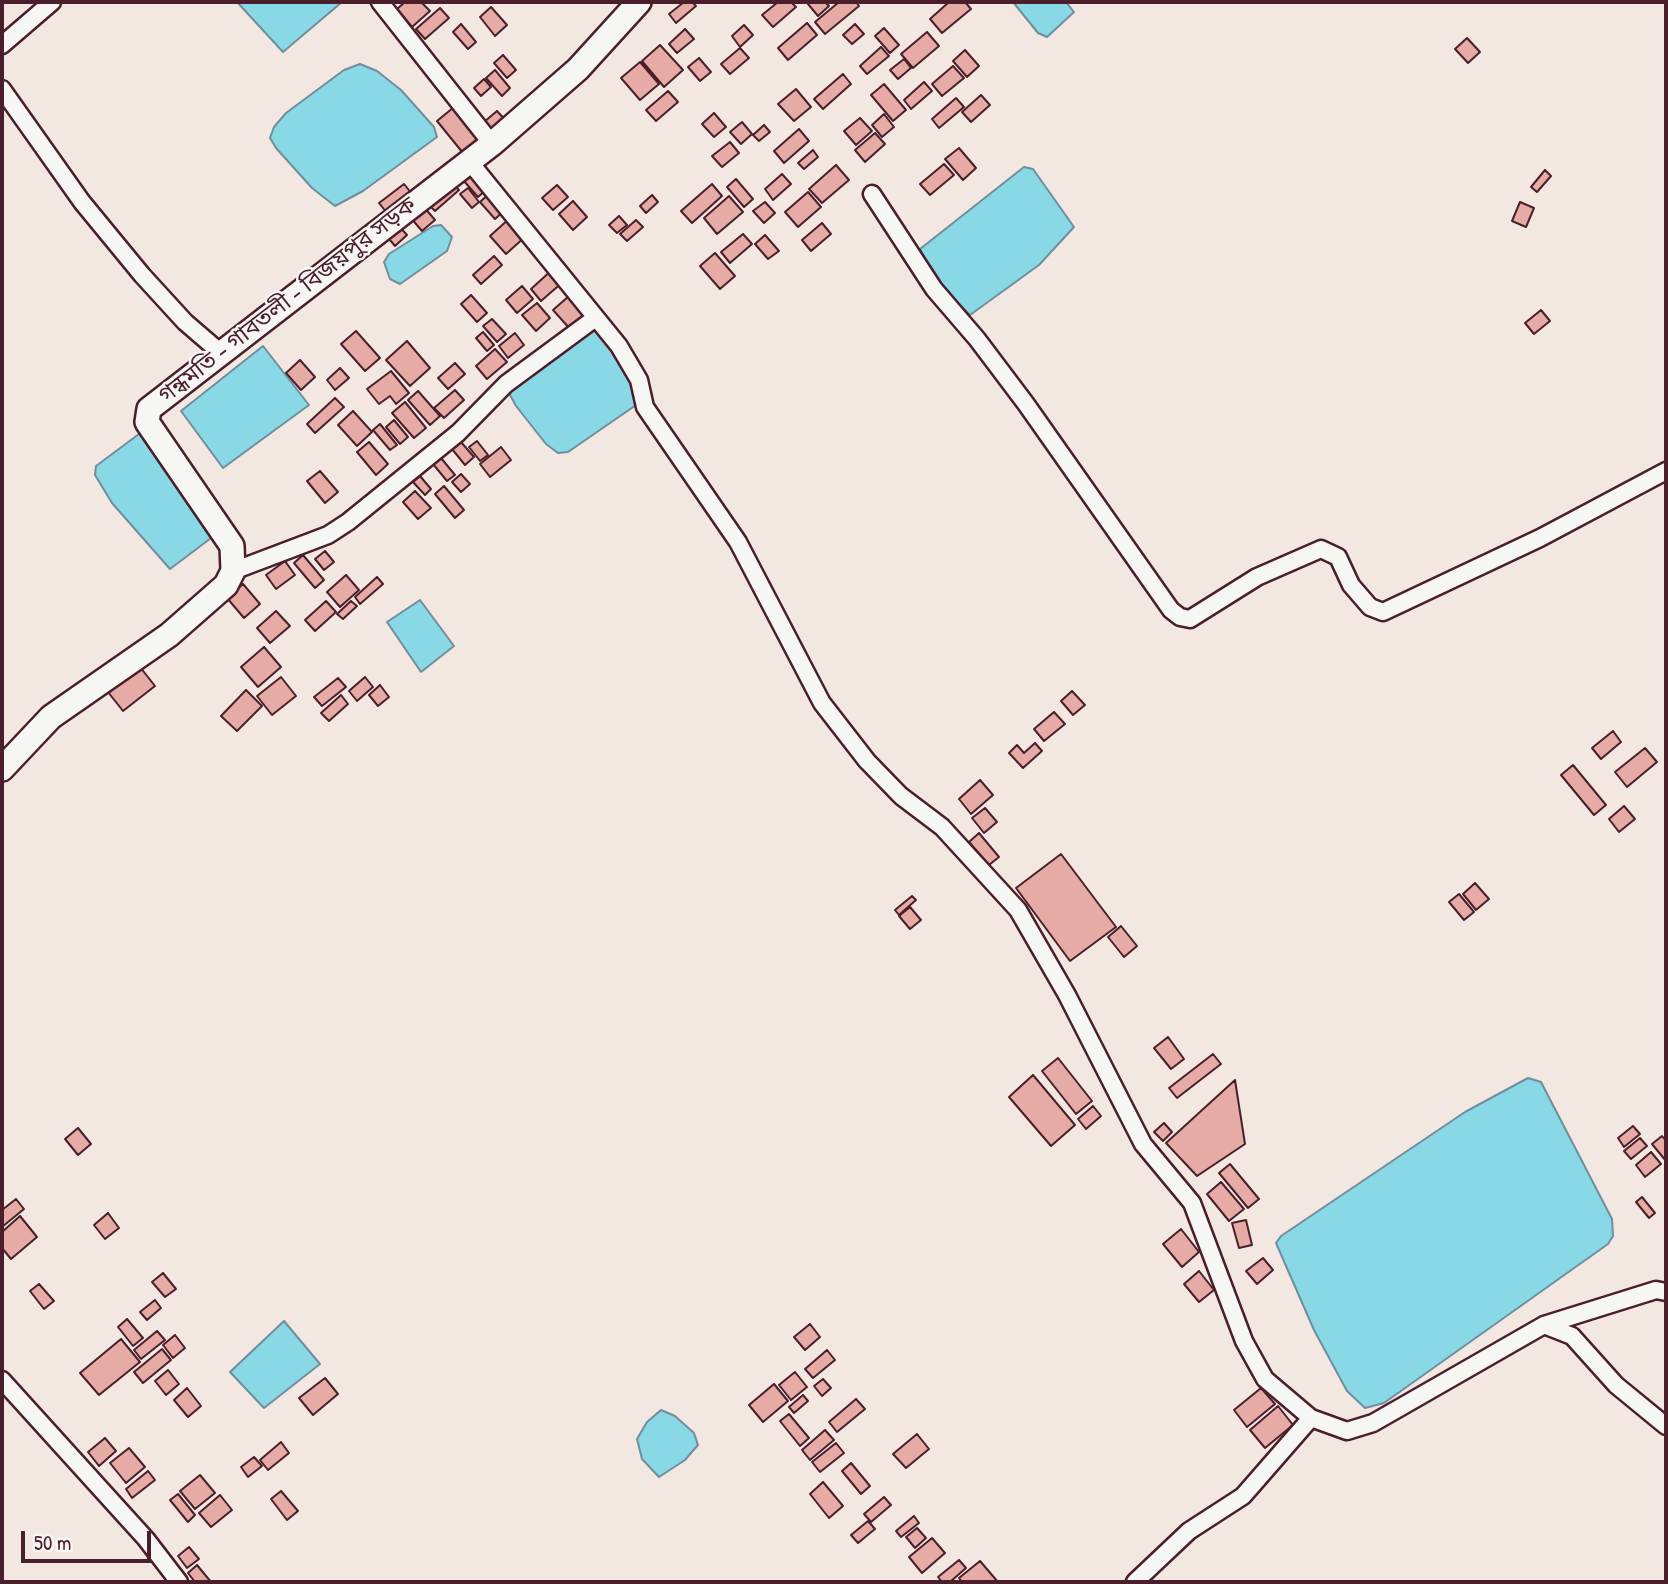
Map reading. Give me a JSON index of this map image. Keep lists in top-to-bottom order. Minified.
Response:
{"streets":{"main road":["গন্ধমতি - গাবতলী - বিজয়পুর সড়ক"]},"scale_bar":"50 m"}
